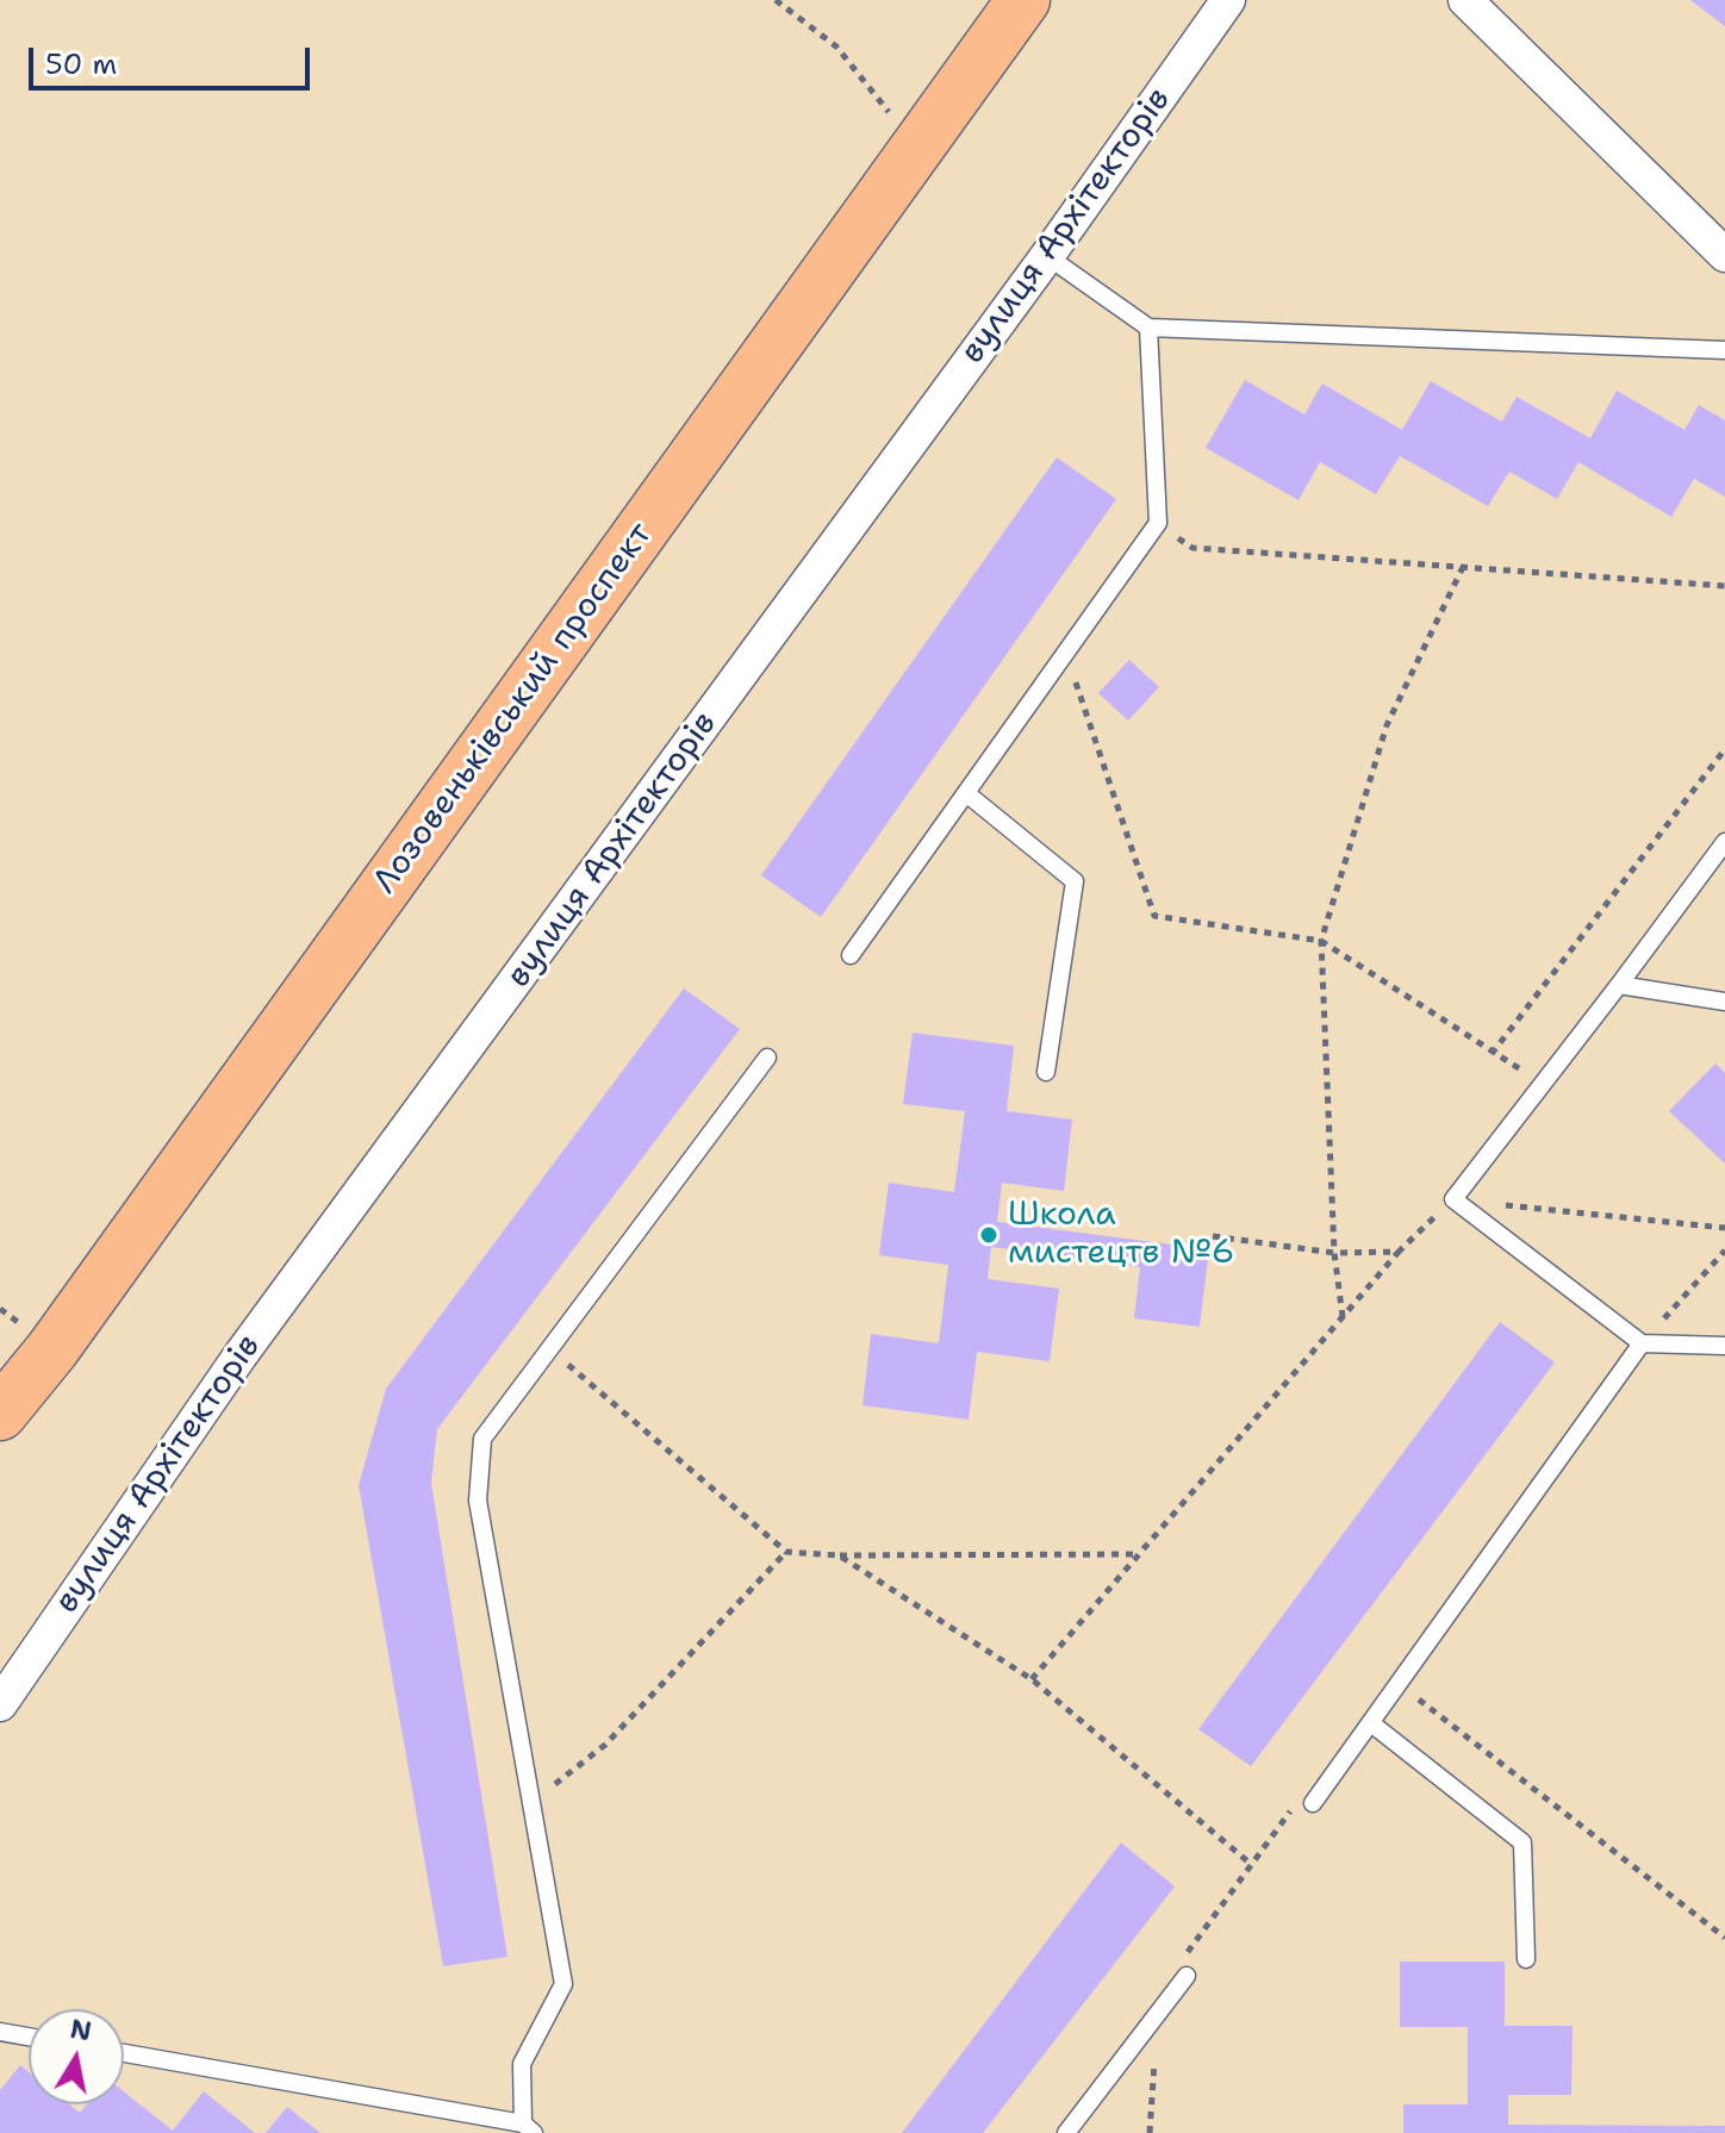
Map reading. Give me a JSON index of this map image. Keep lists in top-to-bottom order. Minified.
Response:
{"streets":{"highway":["Лозовеньківський проспект"],"street":["вулиця Архітекторів"]},"places":["Школа мистецтв №6"],"scale_bar":"50 m","north":"top"}
